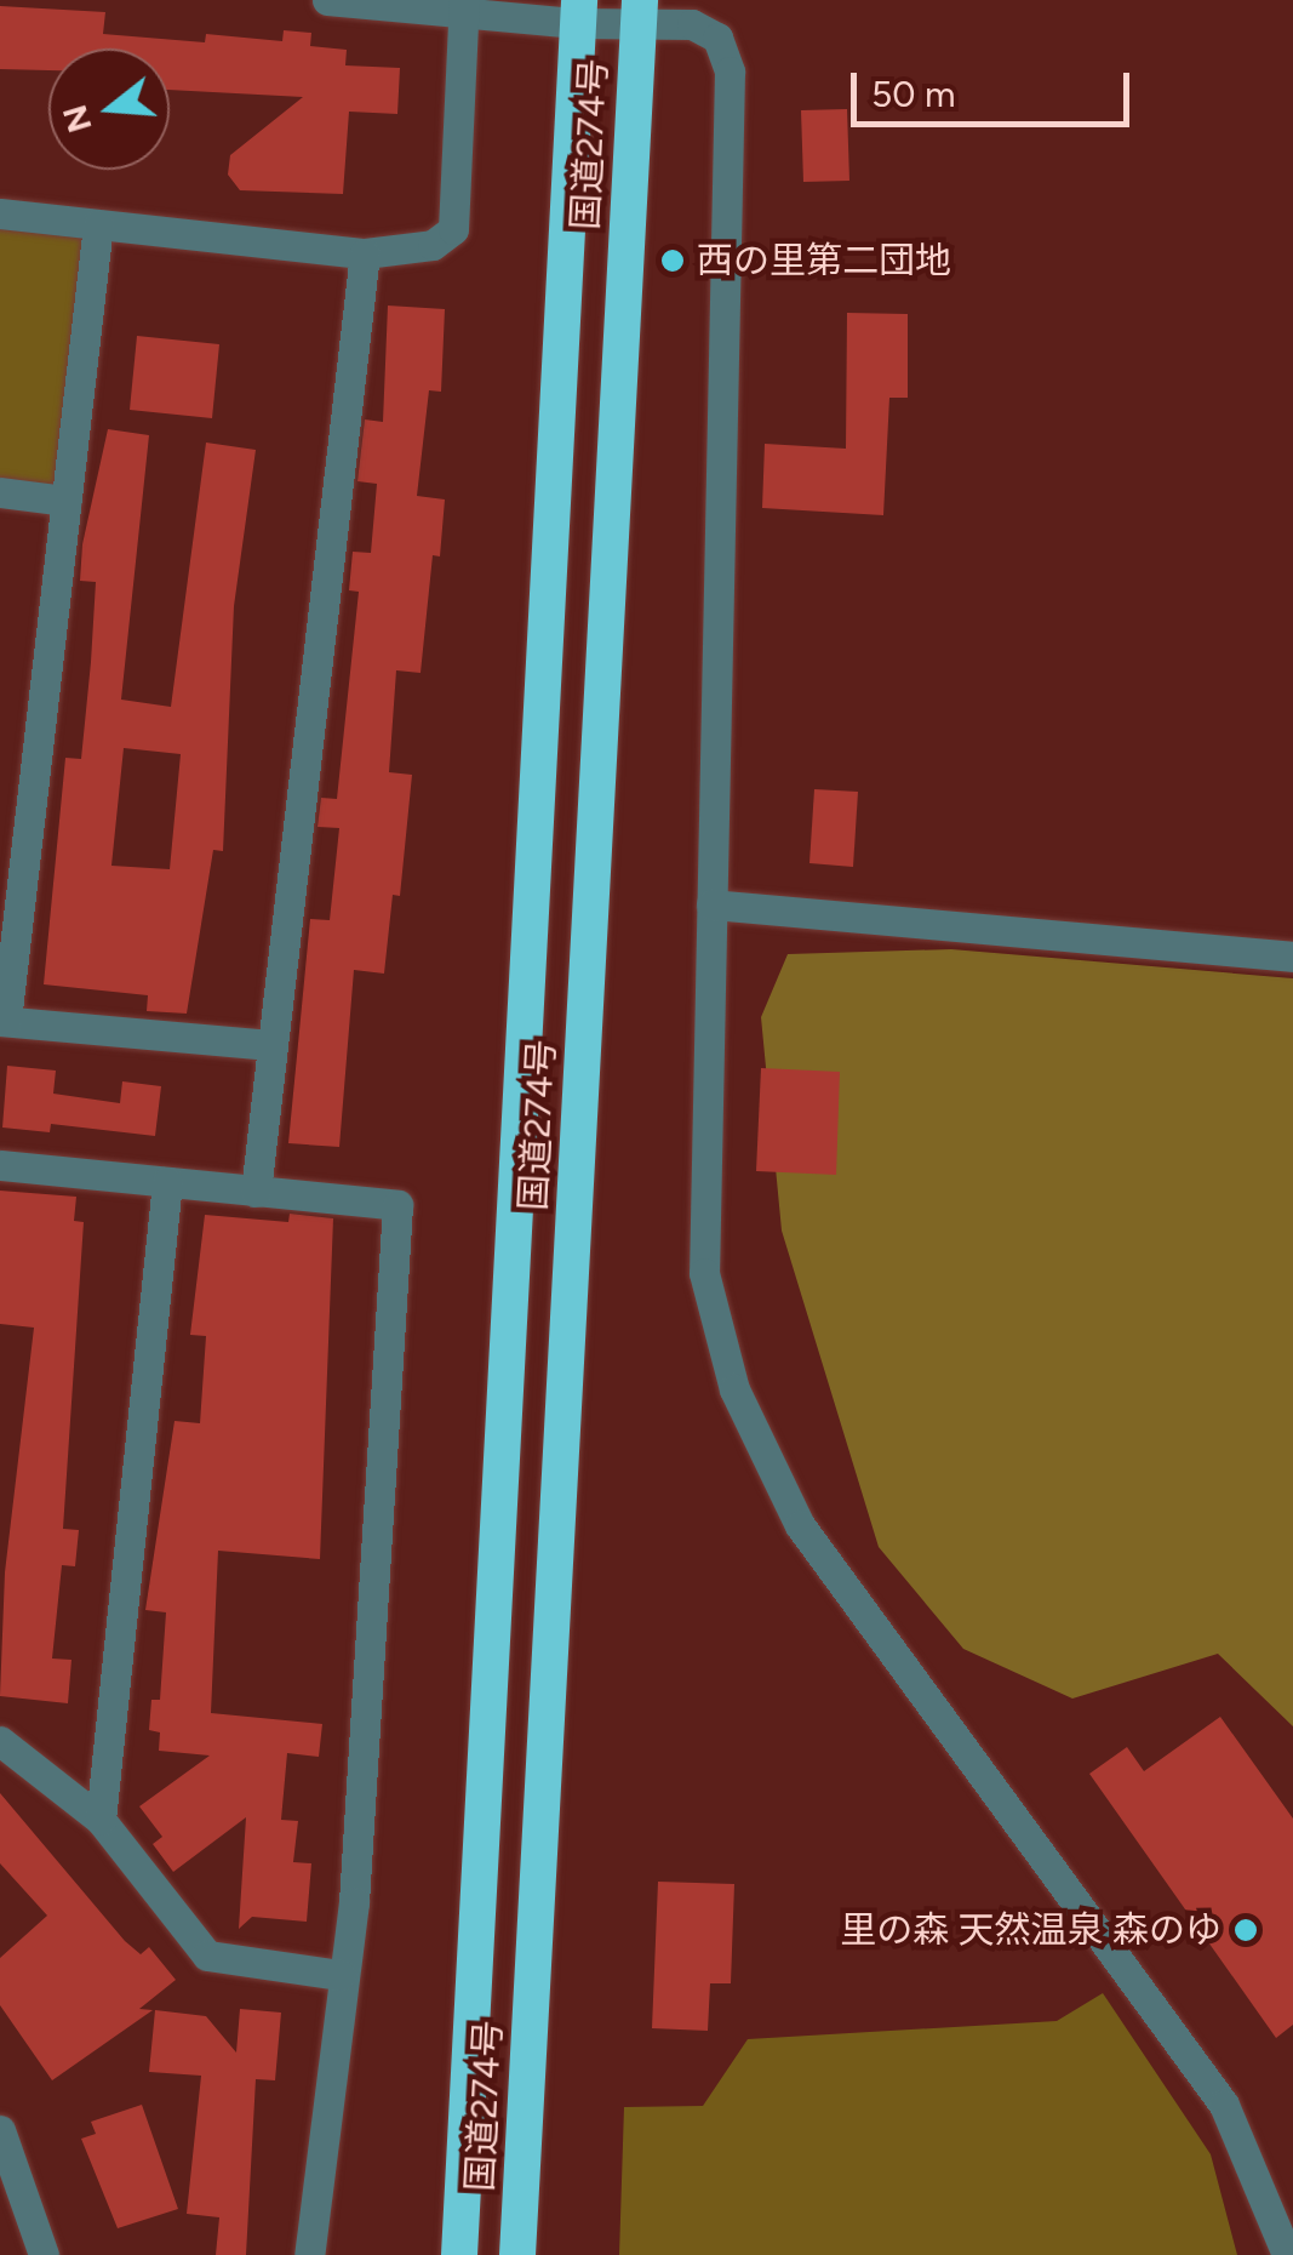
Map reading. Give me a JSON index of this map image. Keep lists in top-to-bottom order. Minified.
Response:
{"streets":{"highway":["国道274号"]},"places":["西の里第二団地","里の森 天然温泉 森のゆ"],"scale_bar":"50 m","north":"left"}
